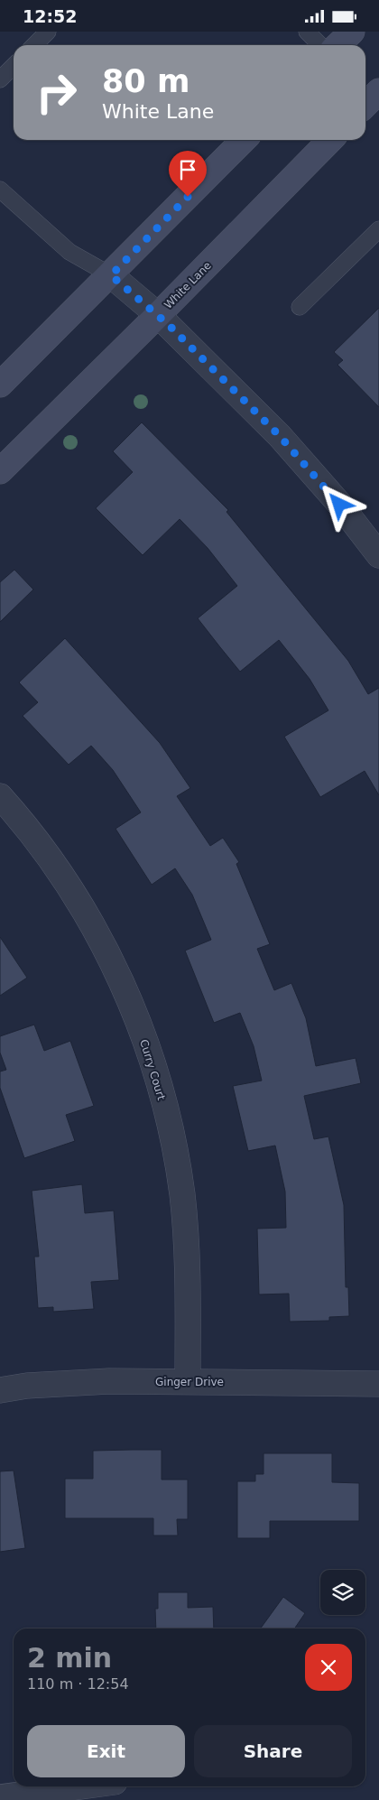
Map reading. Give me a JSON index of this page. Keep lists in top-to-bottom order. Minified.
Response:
{"streets":{"main road":["White Lane"],"street":["Curry Court","Ginger Drive"]},"crossings":[["Curry Court","Ginger Drive"]],"page":{"status":"12:52","turn":["80 m","White Lane"],"heading":["2 min","110 m · 12:54"],"buttons":["Exit","Share"]}}
